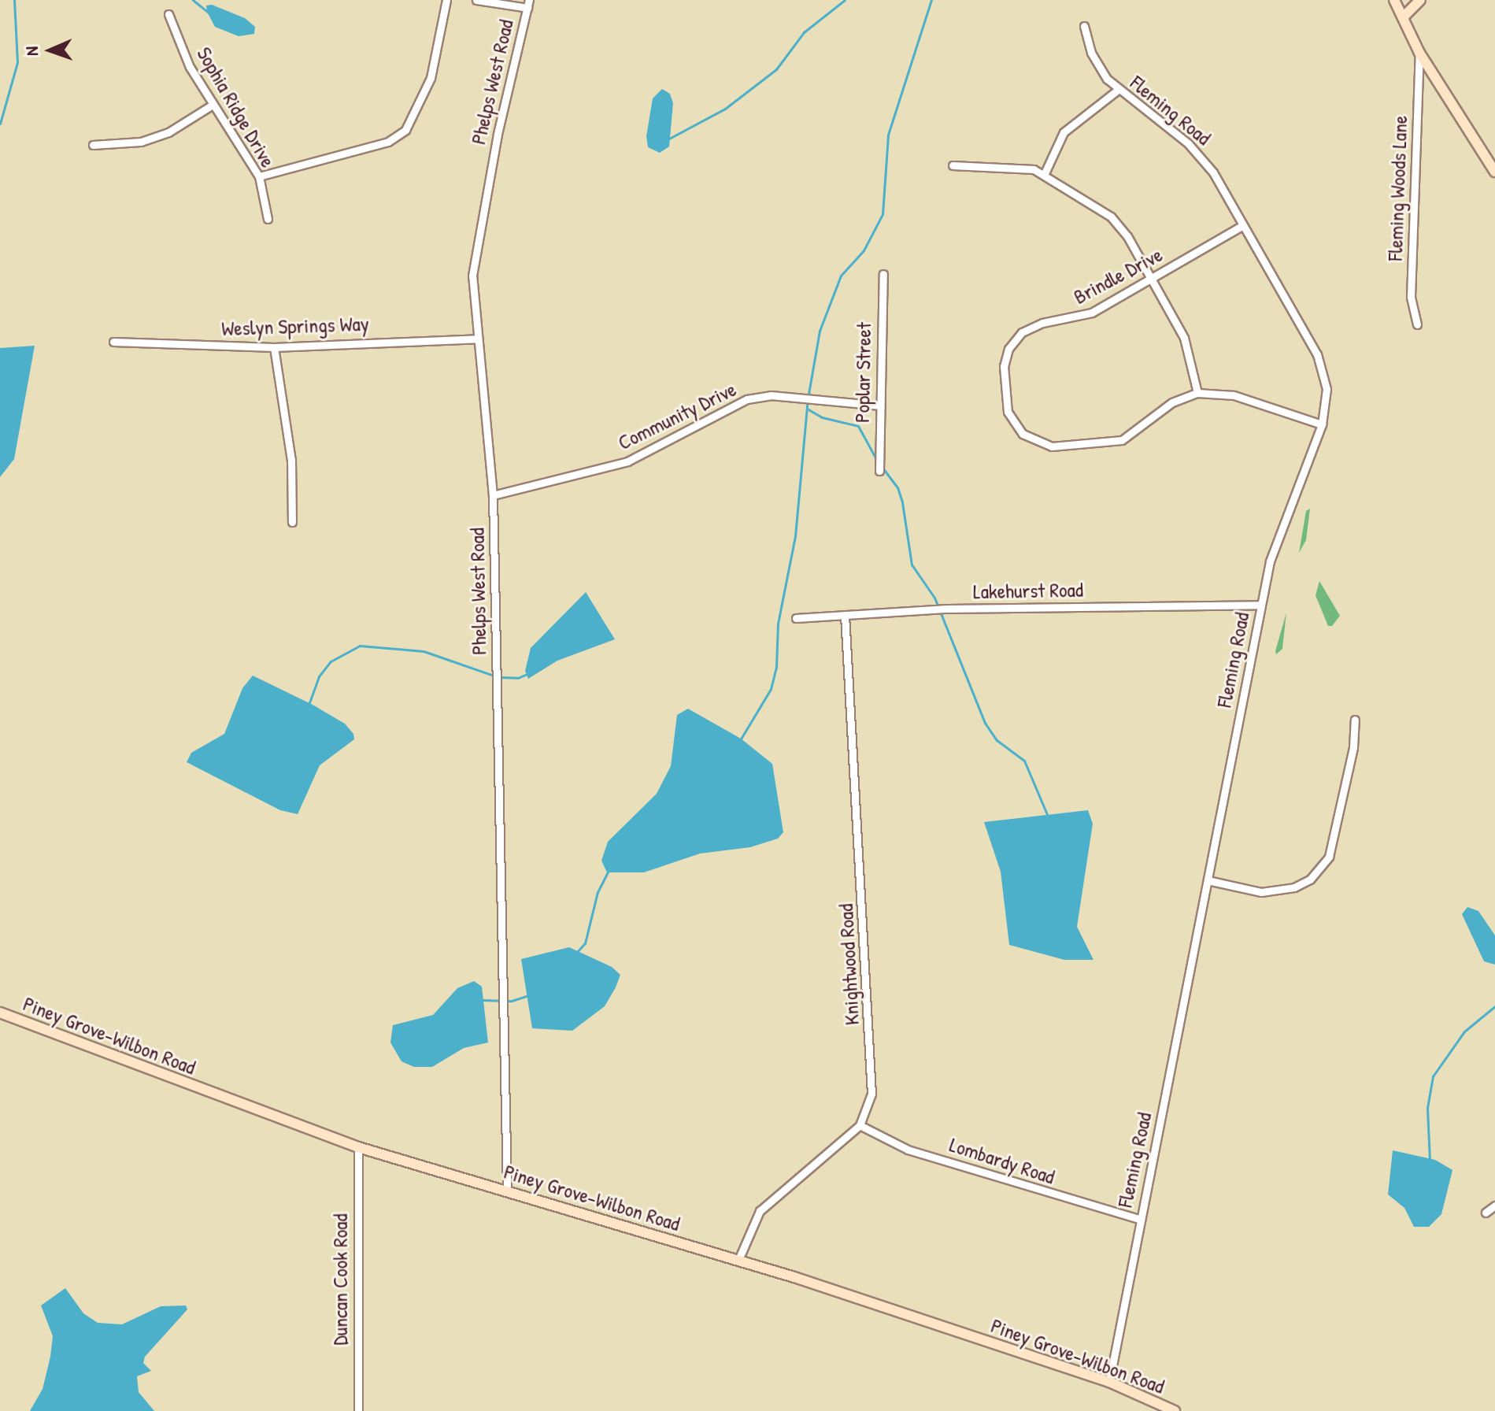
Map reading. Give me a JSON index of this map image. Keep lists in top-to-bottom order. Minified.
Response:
{"streets":{"street":["Phelps West Road","Sophia Ridge Drive","Fleming Road","Fleming Woods Lane","Brindle Drive","Weslyn Springs Way","Poplar Street","Community Drive","Lakehurst Road","Knightwood Road","Piney Grove-Wilbon Road","Lombardy Road","Duncan Cook Road"]},"crossings":[["Phelps West Road","Weslyn Springs Way"],["Phelps West Road","Community Drive"],["Phelps West Road","Piney Grove-Wilbon Road"],["Fleming Road","Brindle Drive"],["Fleming Road","Lakehurst Road"],["Fleming Road","Piney Grove-Wilbon Road"],["Fleming Road","Lombardy Road"],["Poplar Street","Community Drive"],["Lakehurst Road","Knightwood Road"],["Knightwood Road","Piney Grove-Wilbon Road"],["Knightwood Road","Lombardy Road"],["Piney Grove-Wilbon Road","Duncan Cook Road"]],"north":"left"}
